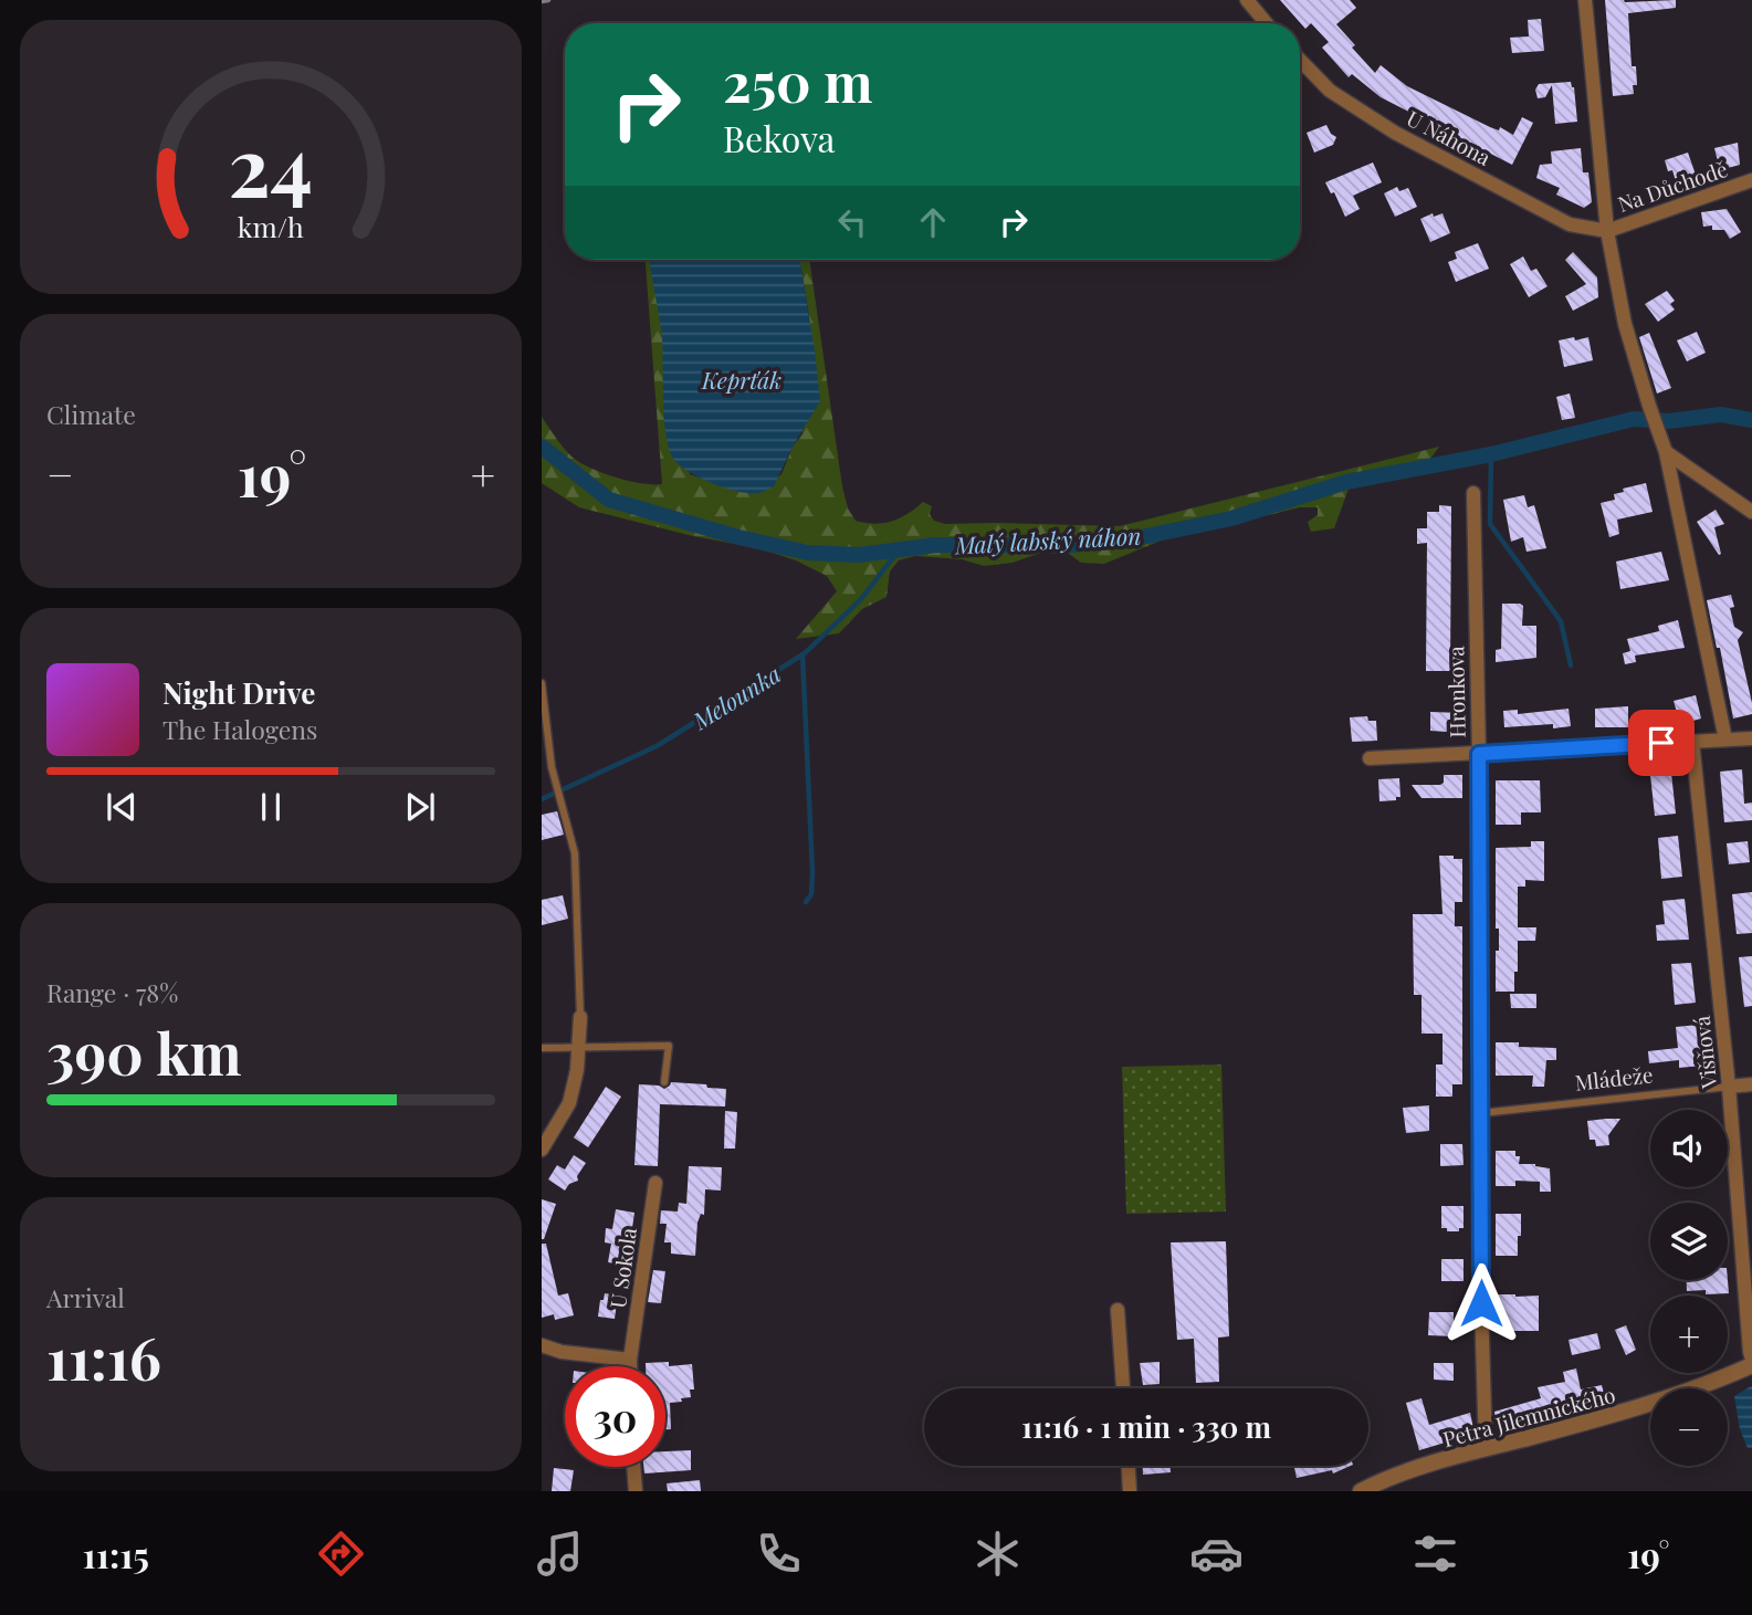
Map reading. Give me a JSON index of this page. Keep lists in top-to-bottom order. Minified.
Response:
{"streets":{"street":["U Náhona","Na Důchodě","Hronkova","Višňová","Mládeže","U Sokola","Petra Jilemnického"]},"crossings":[["U Náhona","Na Důchodě"],["Hronkova","Mládeže"],["Hronkova","Petra Jilemnického"],["Višňová","Mládeže"],["Višňová","Petra Jilemnického"]],"water":["Keprťák","Malý labský náhon","Melounka"],"page":{"turn":["250 m","Bekova"],"tile":["Climate",["Range · 78%","390 km"],["Arrival","11:16"]],"heat":["−","19°","+"],"song":["Night Drive","The Halogens"],"map_buttons":["+","−"],"limit":"30","trip":"11:16 · 1 min · 330 m","tabs":["11:15","19°"],"gauge":["24","km/h"]}}
